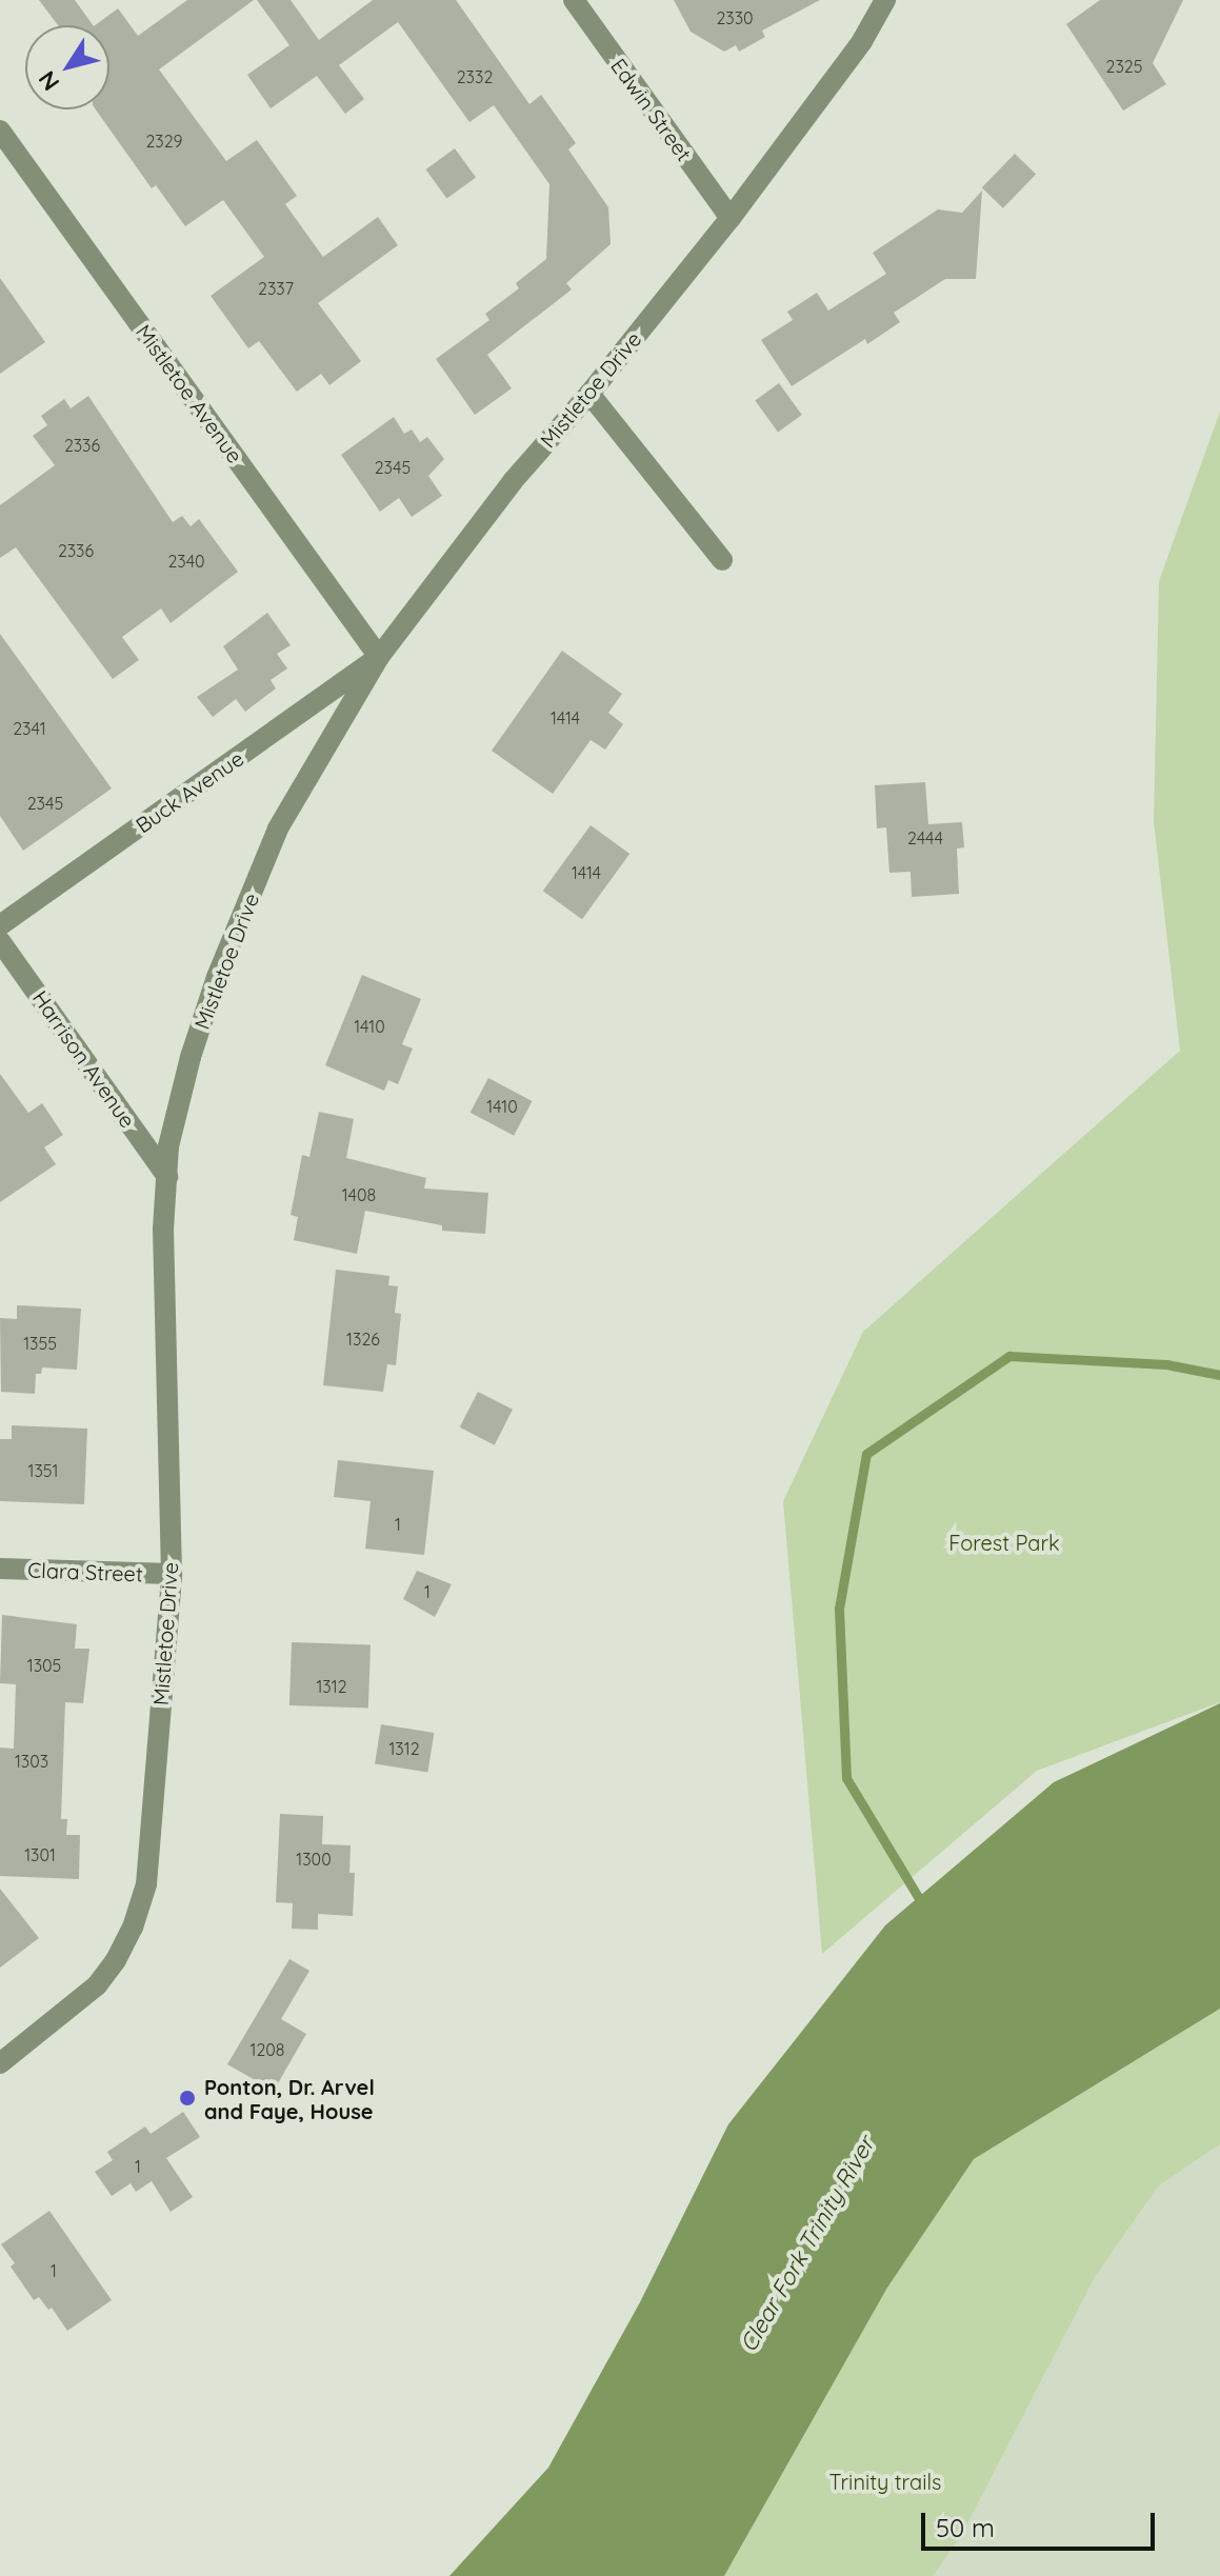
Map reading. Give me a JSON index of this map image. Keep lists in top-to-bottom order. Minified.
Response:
{"streets":{"street":["Edwin Street","Mistletoe Drive","Mistletoe Avenue","Buck Avenue","Harrison Avenue","Clara Street"]},"crossings":[["Edwin Street","Mistletoe Drive"],["Mistletoe Drive","Mistletoe Avenue"],["Mistletoe Drive","Buck Avenue"],["Mistletoe Drive","Harrison Avenue"],["Mistletoe Drive","Clara Street"],["Mistletoe Avenue","Buck Avenue"]],"water":["Clear Fork Trinity River"],"parks":["Forest Park","Trinity trails"],"places":["Ponton, Dr. Arvel and Faye, House"],"house_numbers":["2330","2325","2332","2329","2337","2336","2345","2336","2340","1414","2341","2345","2444","1414","1410","1410","1408","1326","1355","1351","1","1","1305","1312","1312","1303","1301","1300","1208","1","1"],"scale_bar":"50 m","north":"bottom left"}
